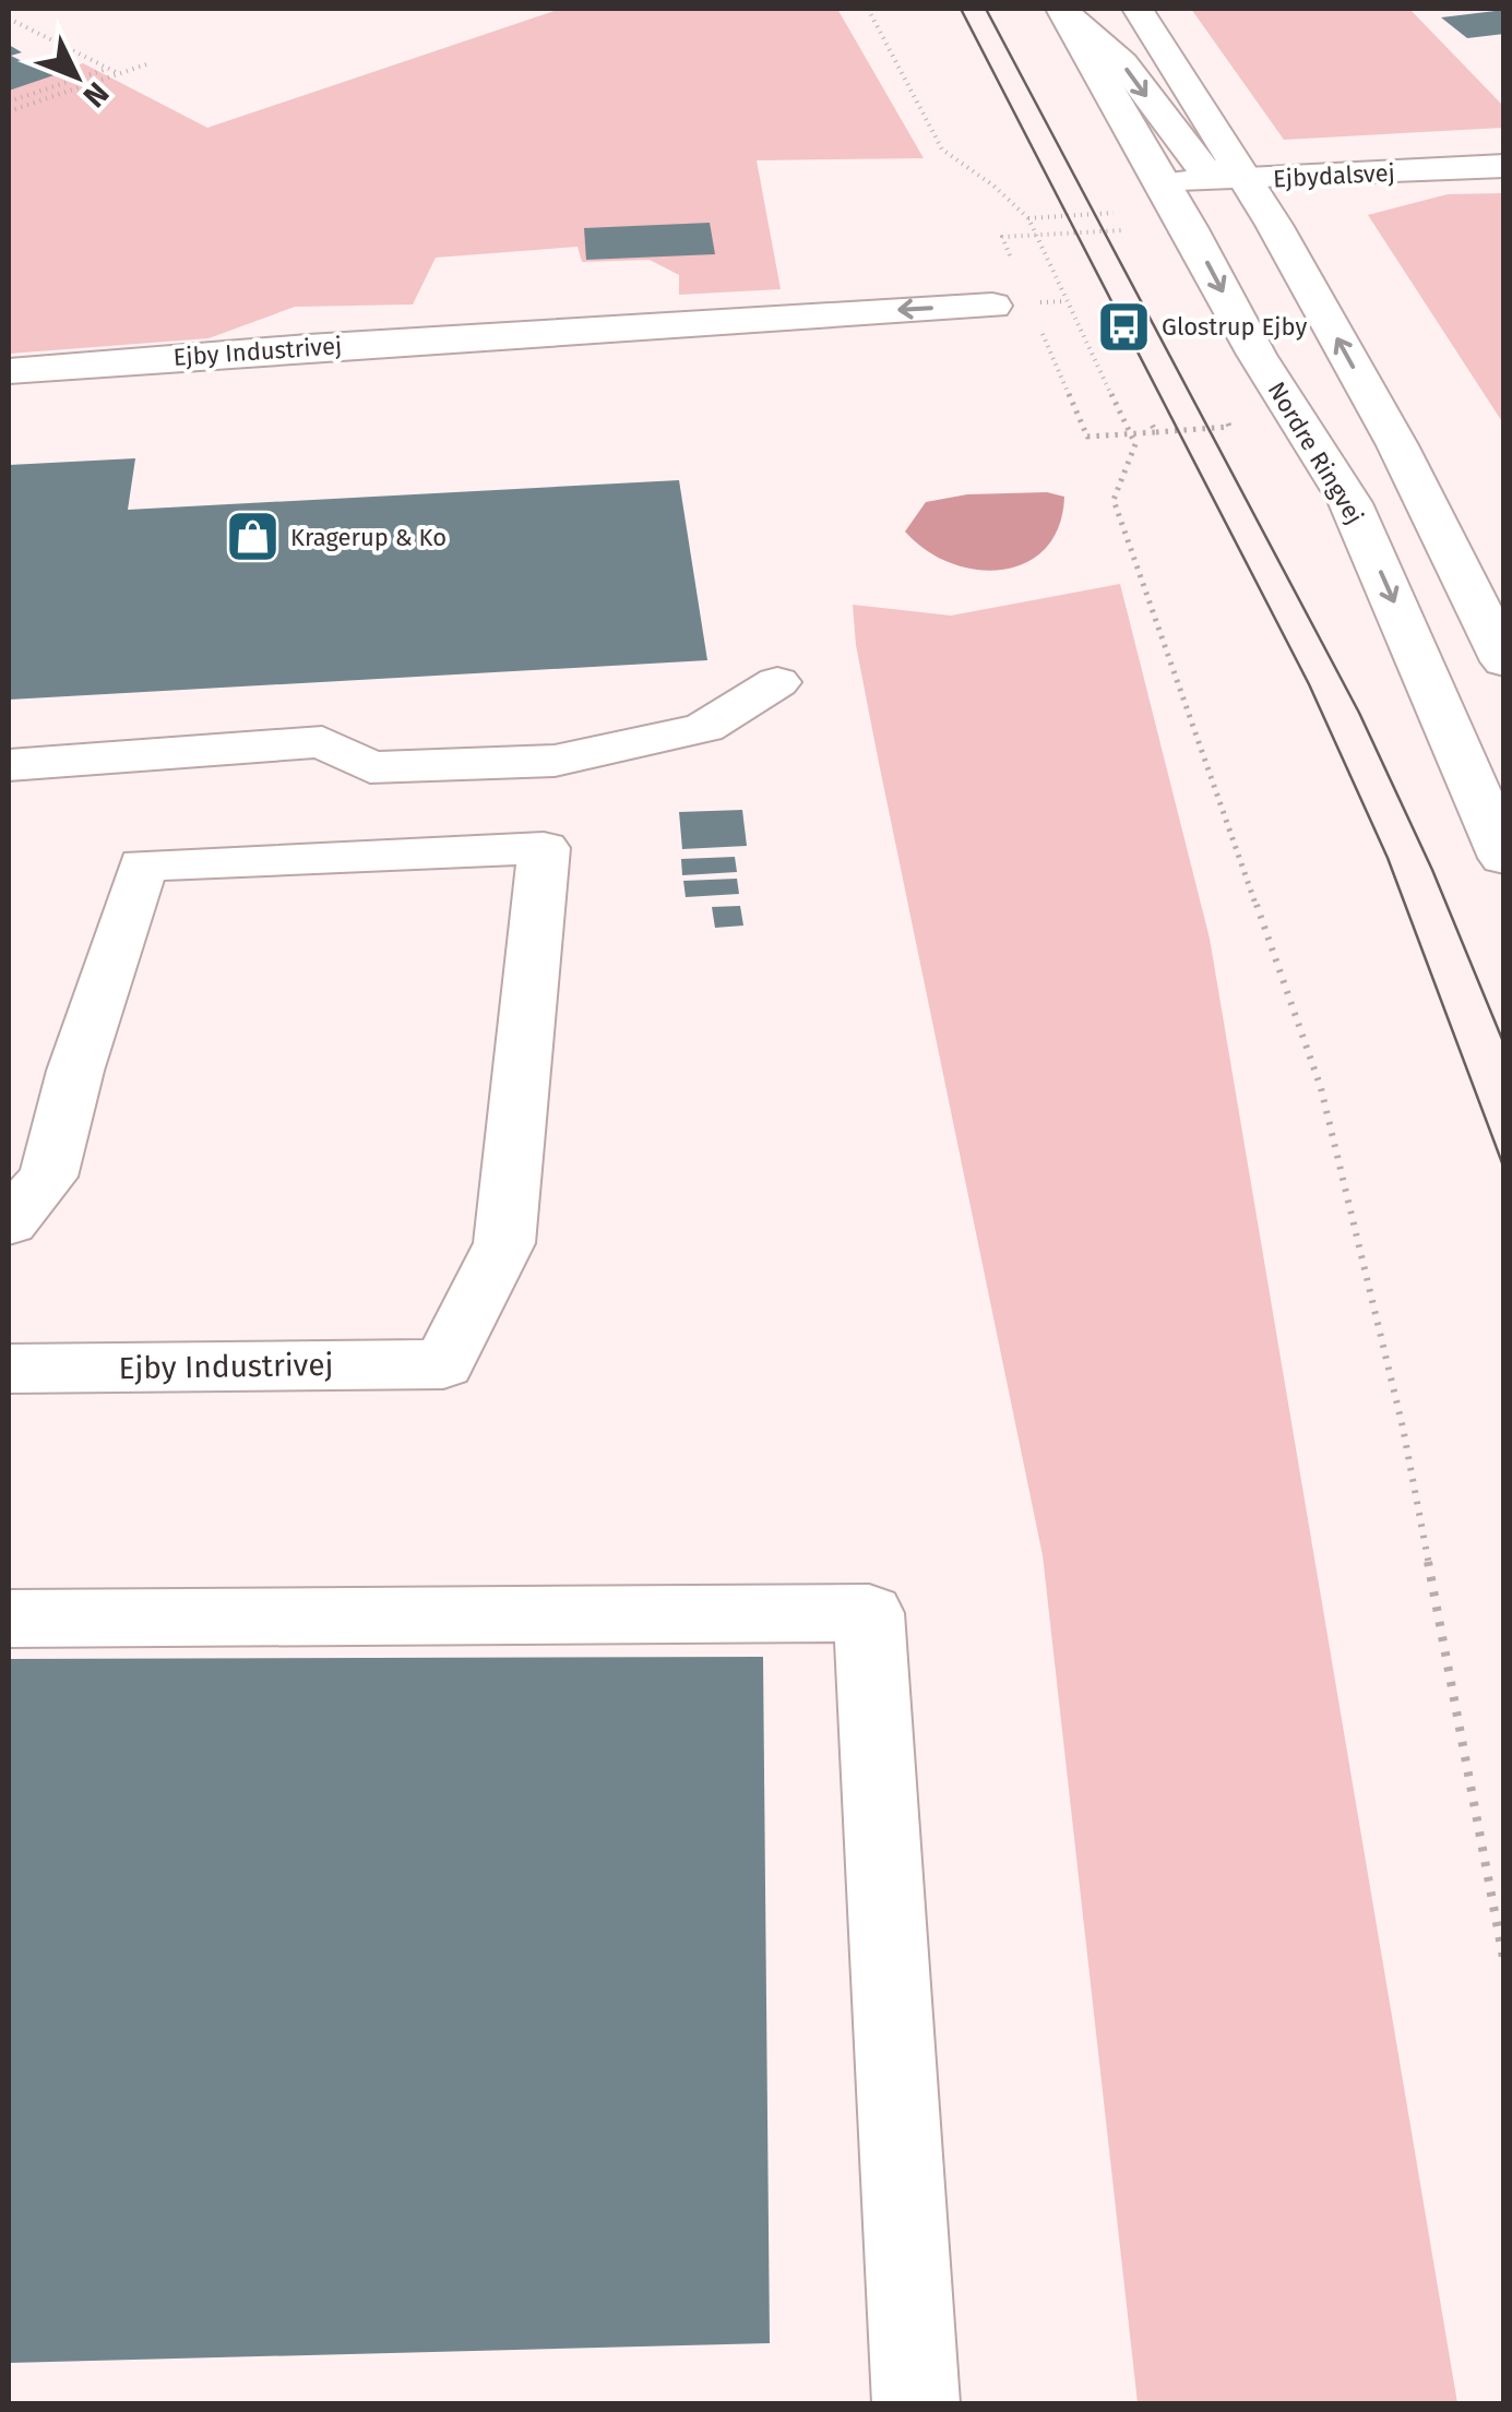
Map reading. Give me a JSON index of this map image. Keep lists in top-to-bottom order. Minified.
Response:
{"streets":{"main road":["Ejbydalsvej","Ejby Industrivej","Nordre Ringvej"]},"crossings":[["Ejbydalsvej","Nordre Ringvej"]],"places":{"bus stop":["Glostrup Ejby"],"shop":["Kragerup & Ko"]},"north":"bottom right"}
